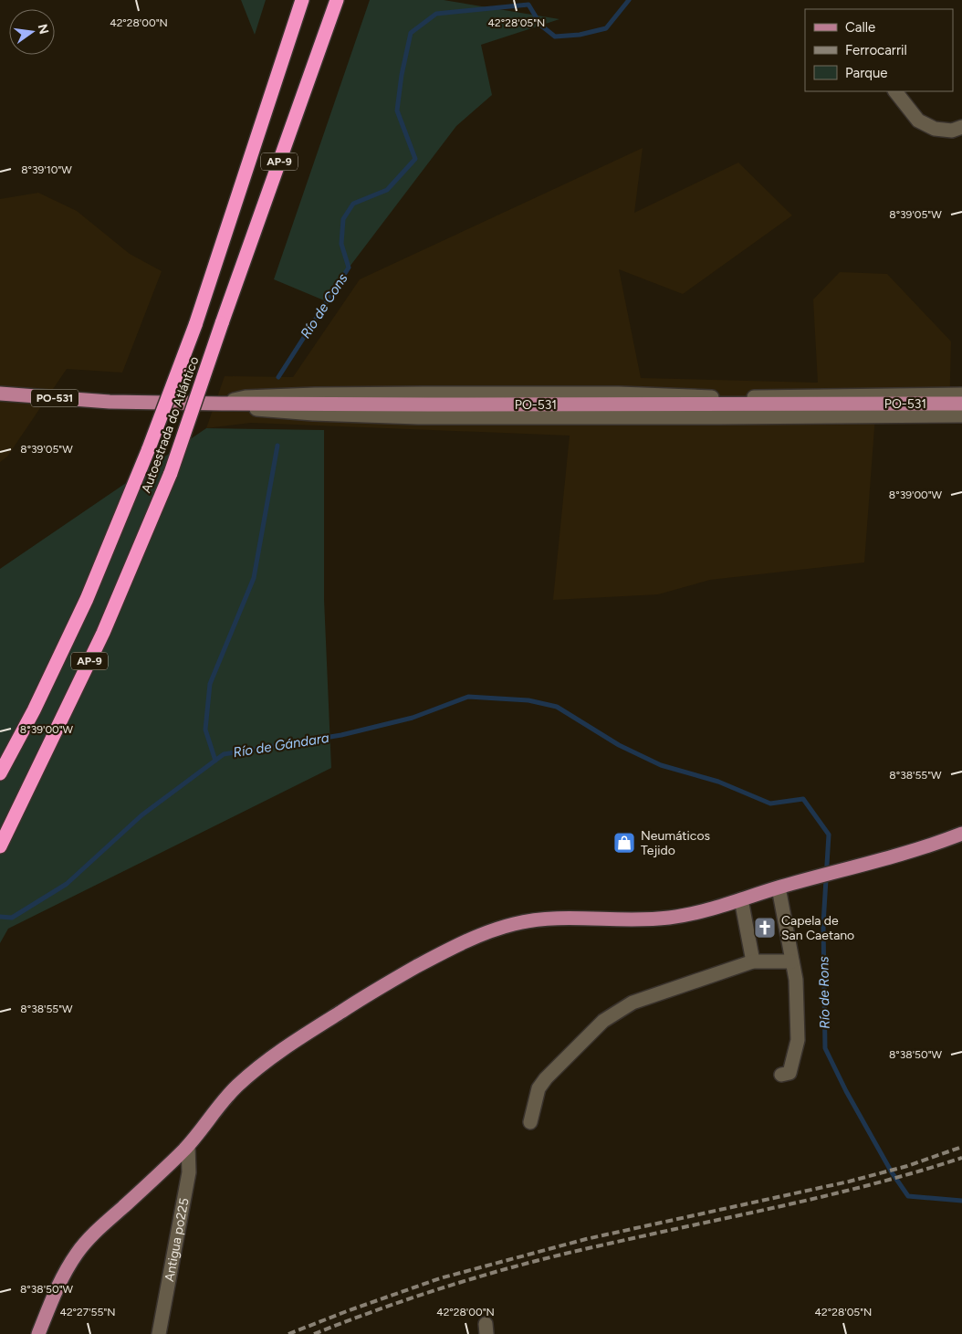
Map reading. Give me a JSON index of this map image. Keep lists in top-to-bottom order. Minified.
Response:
{"streets":{"highway":["AP-9","Autoestrada do Atlántico"],"main road":["PO-531"],"street":["Antigua po225"]},"water":["Río de Cons","Río de Gándara","Río de Rons"],"places":{"shop":["Neumáticos Tejido"],"church":["Capela de San Caetano"]},"legend":["Calle","Ferrocarril","Parque"],"north":"right","coordinates":["42°28'00\"N","42°28'05\"N","8°39'10\"W","8°39'05\"W","8°39'00\"W","8°38'55\"W","8°38'50\"W","42°27'55\"N"]}
